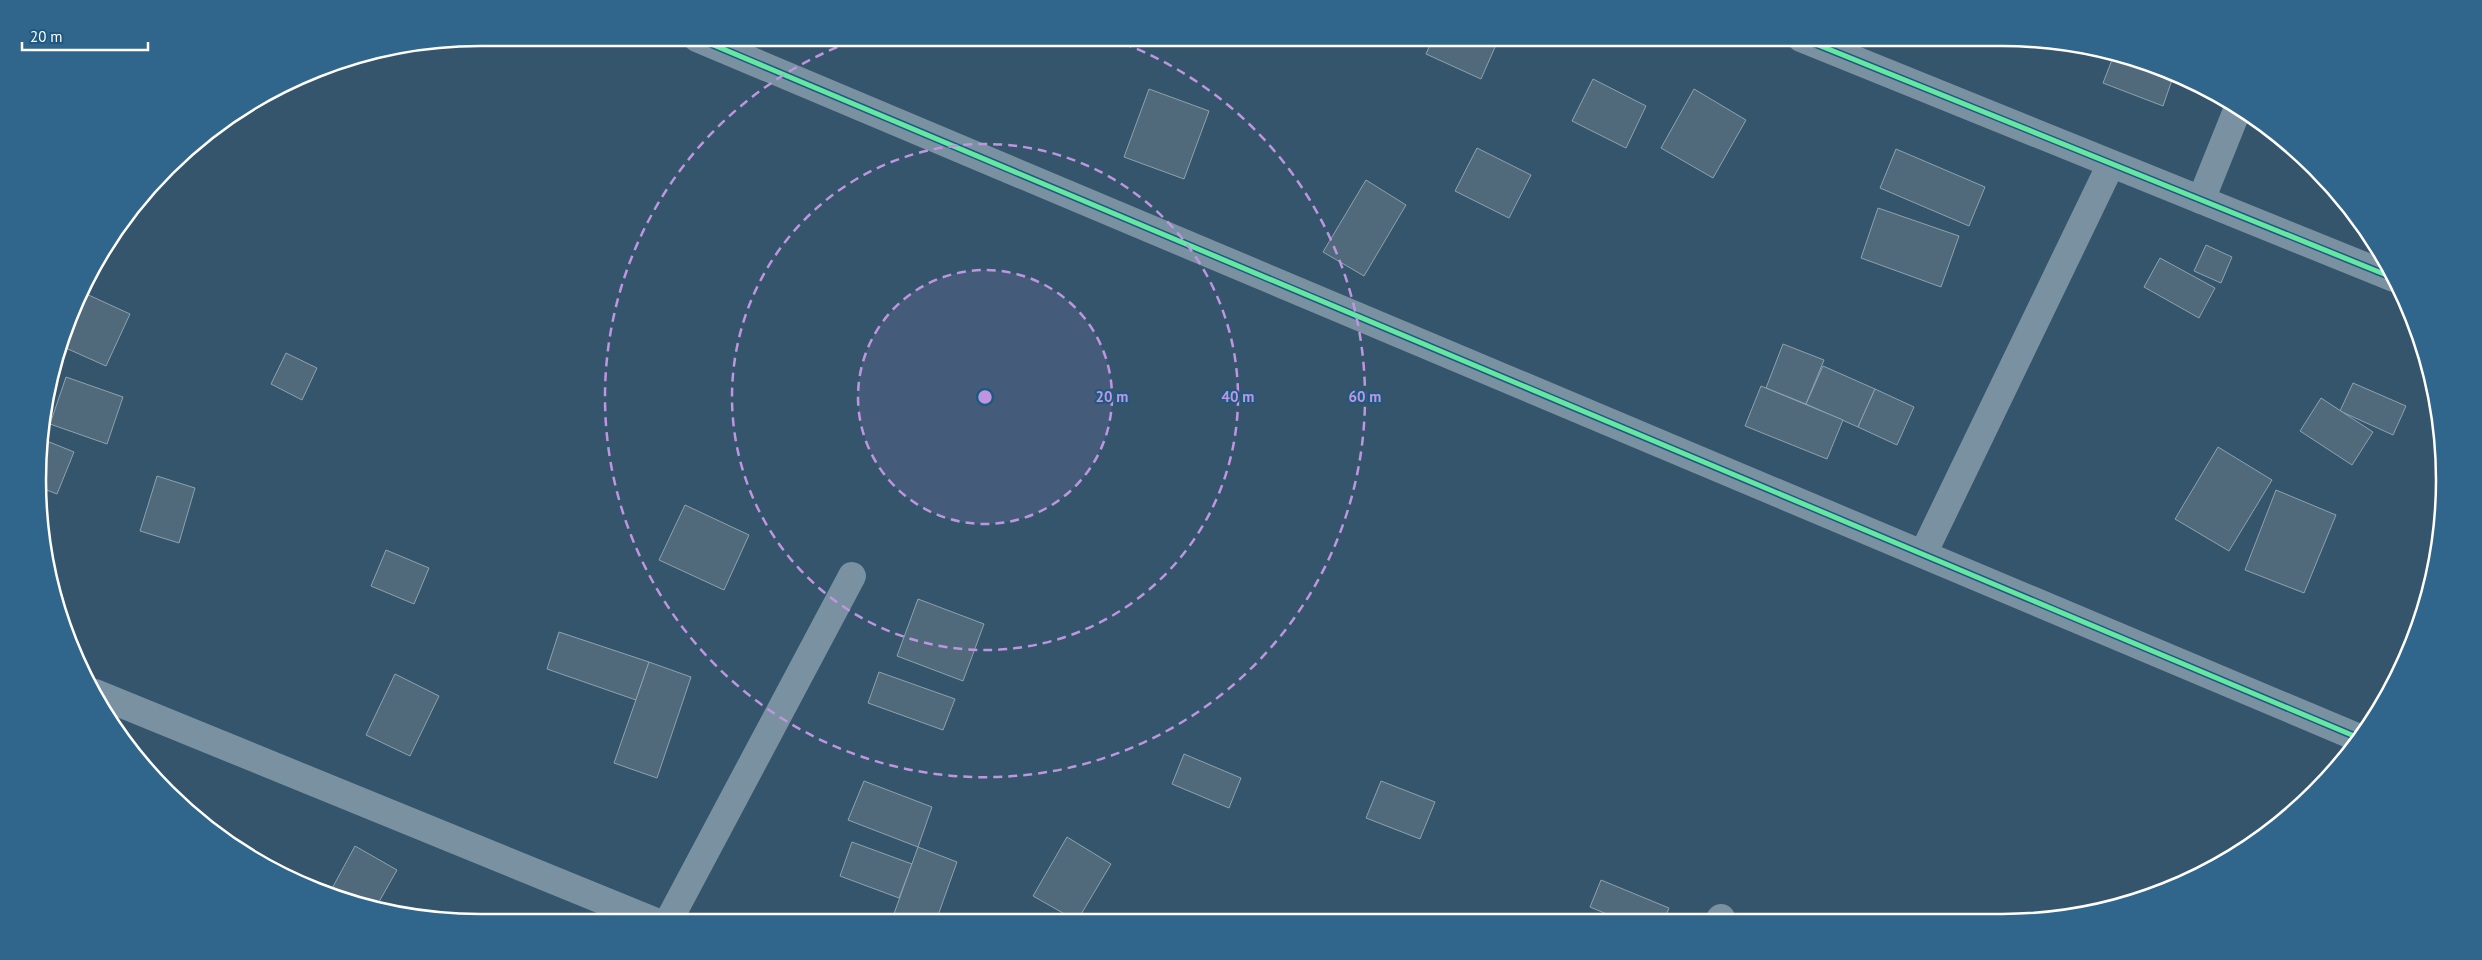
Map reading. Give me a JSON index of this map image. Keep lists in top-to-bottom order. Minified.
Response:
{"scale_bar":"20 m","rings":["20 m","40 m","60 m"]}
